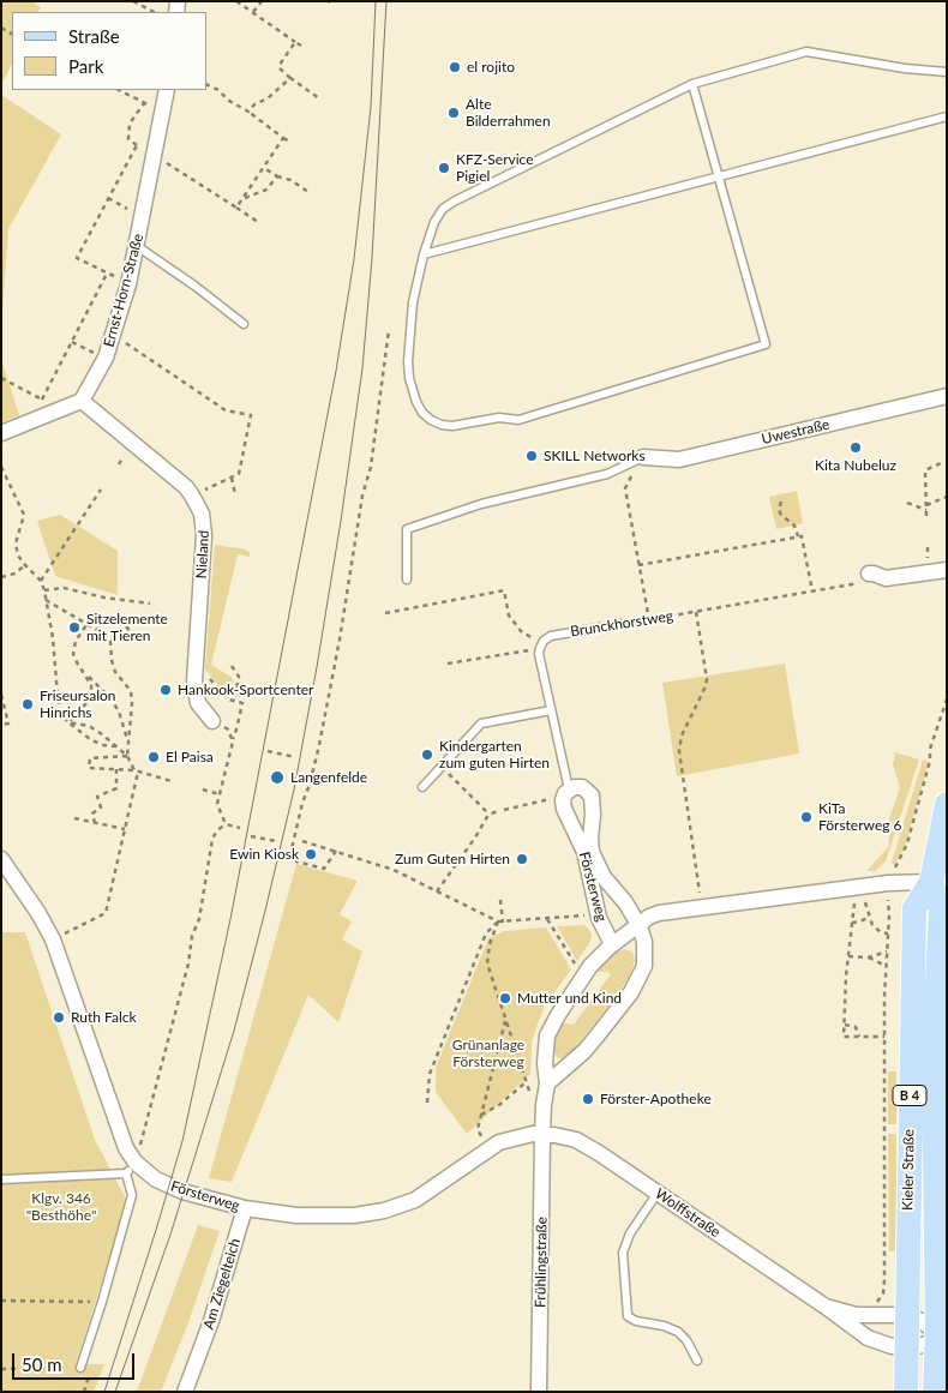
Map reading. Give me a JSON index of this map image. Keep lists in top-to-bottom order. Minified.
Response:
{"streets":{"main road":["B 4","Kieler Straße"],"street":["Ernst-Horn-Straße","Uwestraße","Nieland","Försterweg","Wolffstraße","Frühlingstraße","Am Ziegelteich"],"lane":["Brunckhorstweg"]},"crossings":[["Ernst-Horn-Straße","Nieland"],["Försterweg","Kieler Straße"],["Försterweg","Wolffstraße"],["Försterweg","Frühlingstraße"],["Försterweg","Am Ziegelteich"],["Kieler Straße","Wolffstraße"],["Wolffstraße","Frühlingstraße"]],"parks":["Grünanlage Försterweg","Klgv. 346 \"Besthöhe\""],"places":["el rojito","Alte Bilderrahmen","KFZ-Service Pigiel","Kita Nubeluz","SKILL Networks","Sitzelemente mit Tieren","Hankook-Sportcenter","Friseursalon Hinrichs","Kindergarten zum guten Hirten","El Paisa","Langenfelde","KiTa Försterweg 6","Ewin Kiosk","Zum Guten Hirten","Mutter und Kind","Ruth Falck","Förster-Apotheke"],"legend":["Straße","Park"],"scale_bar":"50 m"}
